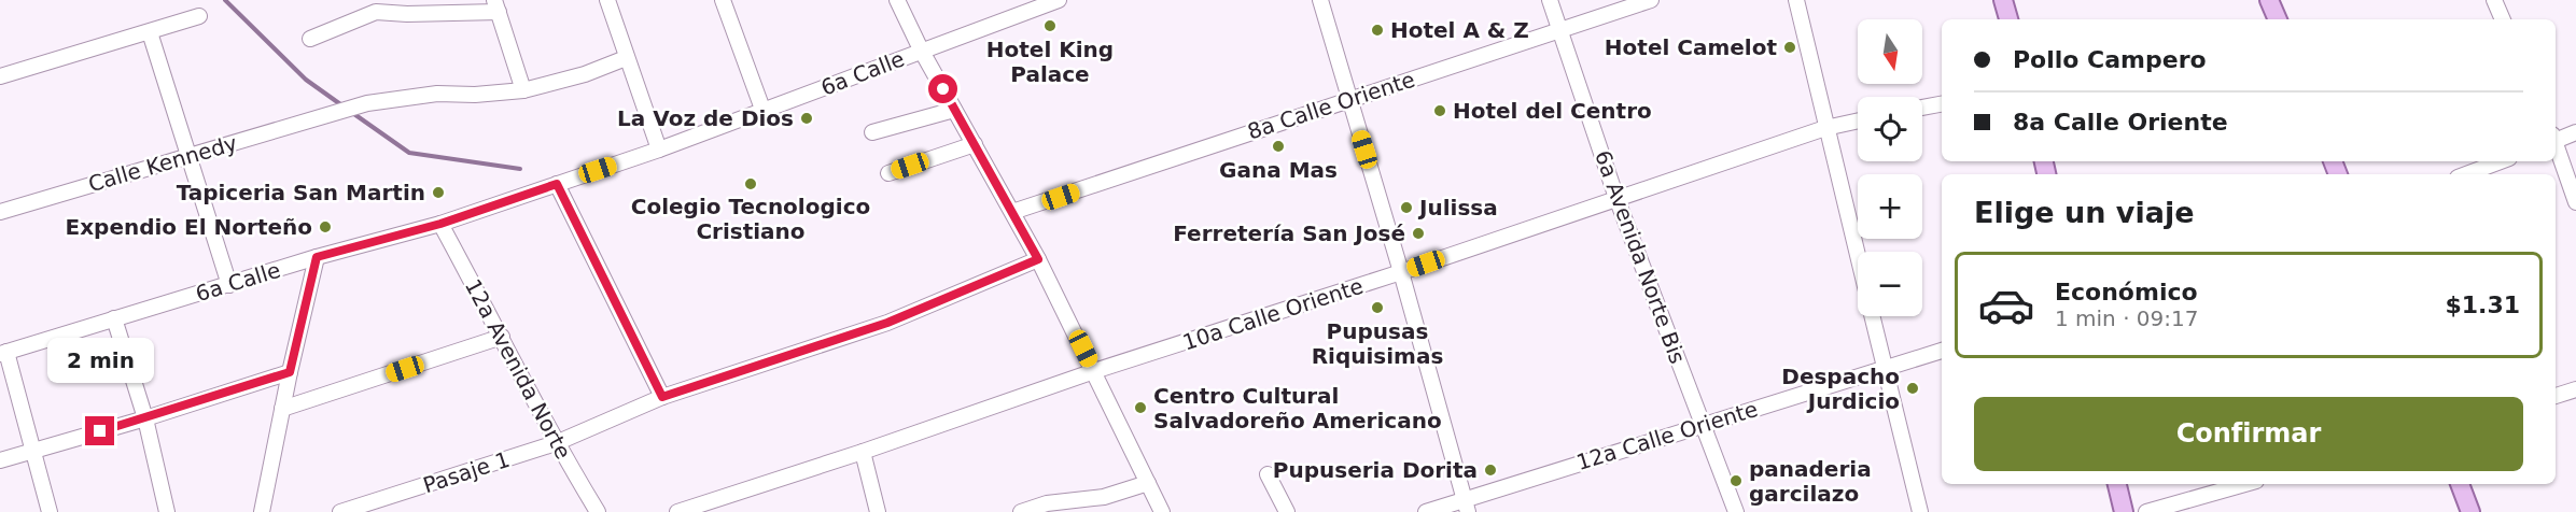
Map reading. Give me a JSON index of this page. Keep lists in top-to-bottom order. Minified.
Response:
{"streets":{"street":["6a Calle","8a Calle Oriente","Calle Kennedy","6a Avenida Norte Bis","10a Calle Oriente","12a Avenida Norte","12a Calle Oriente","Pasaje 1"]},"crossings":[["6a Calle","12a Avenida Norte"],["8a Calle Oriente","6a Avenida Norte Bis"],["6a Avenida Norte Bis","10a Calle Oriente"],["6a Avenida Norte Bis","12a Calle Oriente"],["12a Avenida Norte","Pasaje 1"]],"places":["Hotel King Palace","Hotel A & Z","Hotel Camelot","Hotel del Centro","La Voz de Dios","Gana Mas","Colegio Tecnologico Cristiano","Tapiceria San Martin","Julissa","Expendio El Norteño","Ferretería San José","Pupusas Riquisimas","Despacho Jurdicio","Centro Cultural Salvadoreño Americano","Pupuseria Dorita","panaderia garcilazo"],"north":"bottom","page":{"map_buttons":["+","−"],"banner":["Pollo Campero","8a Calle Oriente"],"heading":"Elige un viaje","list":[{"name":"Económico","note":"1 min · 09:17","value":"$1.31"}],"bubble":"2 min","buttons":"Confirmar"}}
